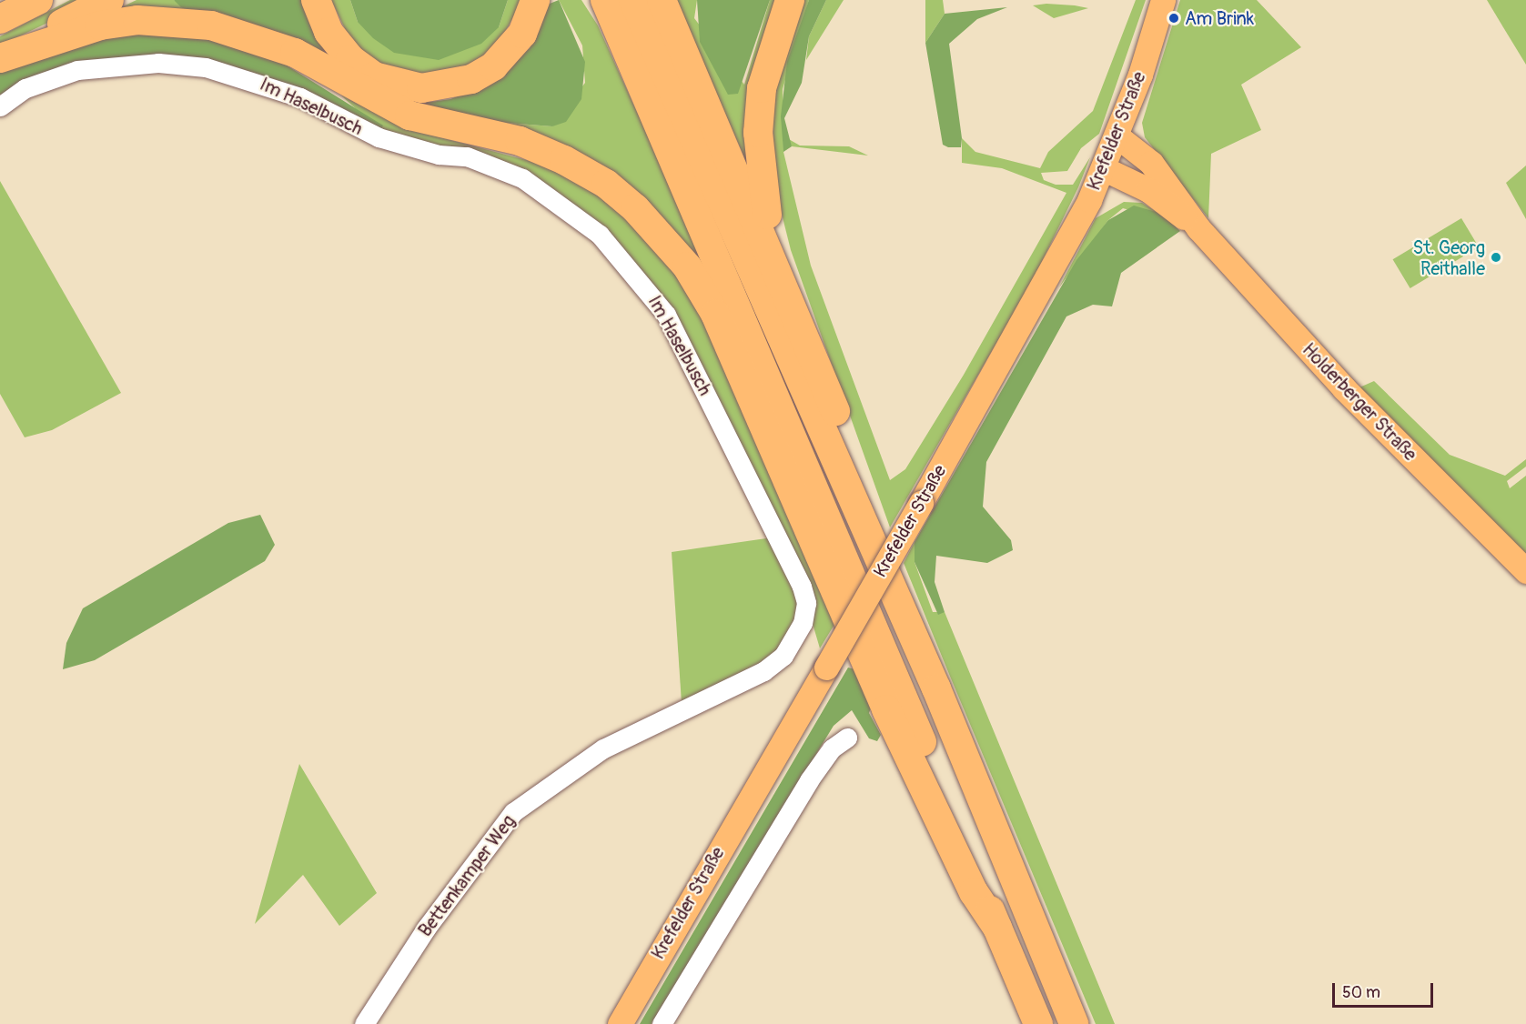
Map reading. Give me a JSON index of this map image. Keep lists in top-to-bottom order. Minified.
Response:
{"streets":{"main road":["Krefelder Straße","Holderberger Straße"],"street":["Im Haselbusch","Bettenkamper Weg"]},"crossings":[["Im Haselbusch","Bettenkamper Weg"],["Krefelder Straße","Holderberger Straße"]],"places":["Am Brink","St. Georg Reithalle"],"scale_bar":"50 m"}
